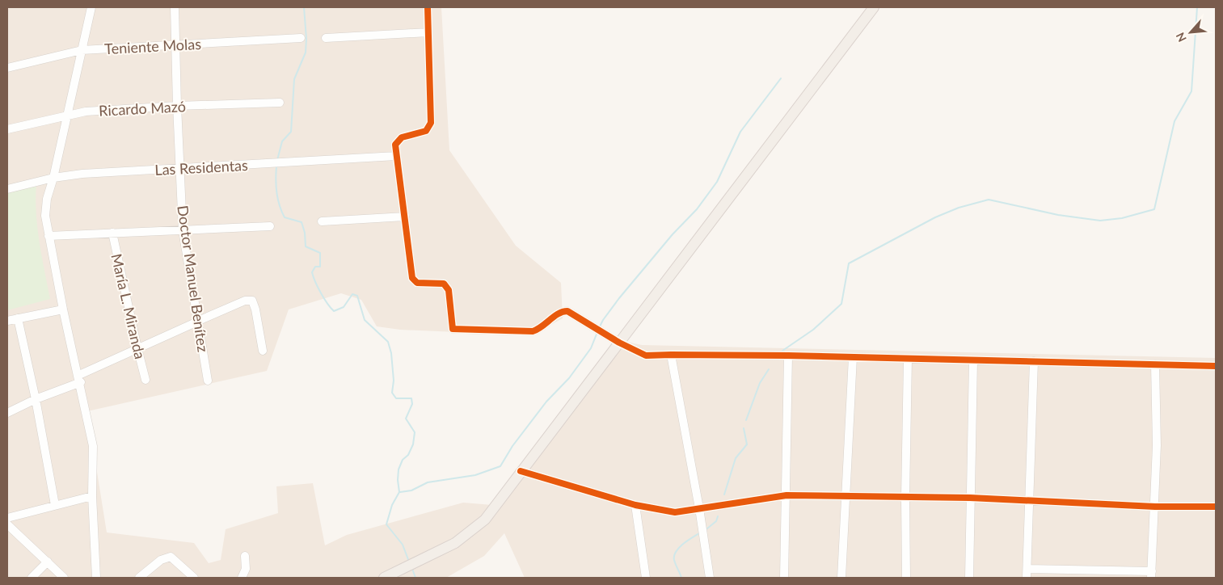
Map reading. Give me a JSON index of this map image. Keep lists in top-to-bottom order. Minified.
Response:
{"streets":{"street":["Teniente Molas","Ricardo Mazó","Las Residentas","Doctor Manuel Benítez","María L. Miranda"]},"crossings":[["Teniente Molas","Doctor Manuel Benítez"],["Ricardo Mazó","Doctor Manuel Benítez"],["Las Residentas","Doctor Manuel Benítez"]],"north":"bottom left"}
